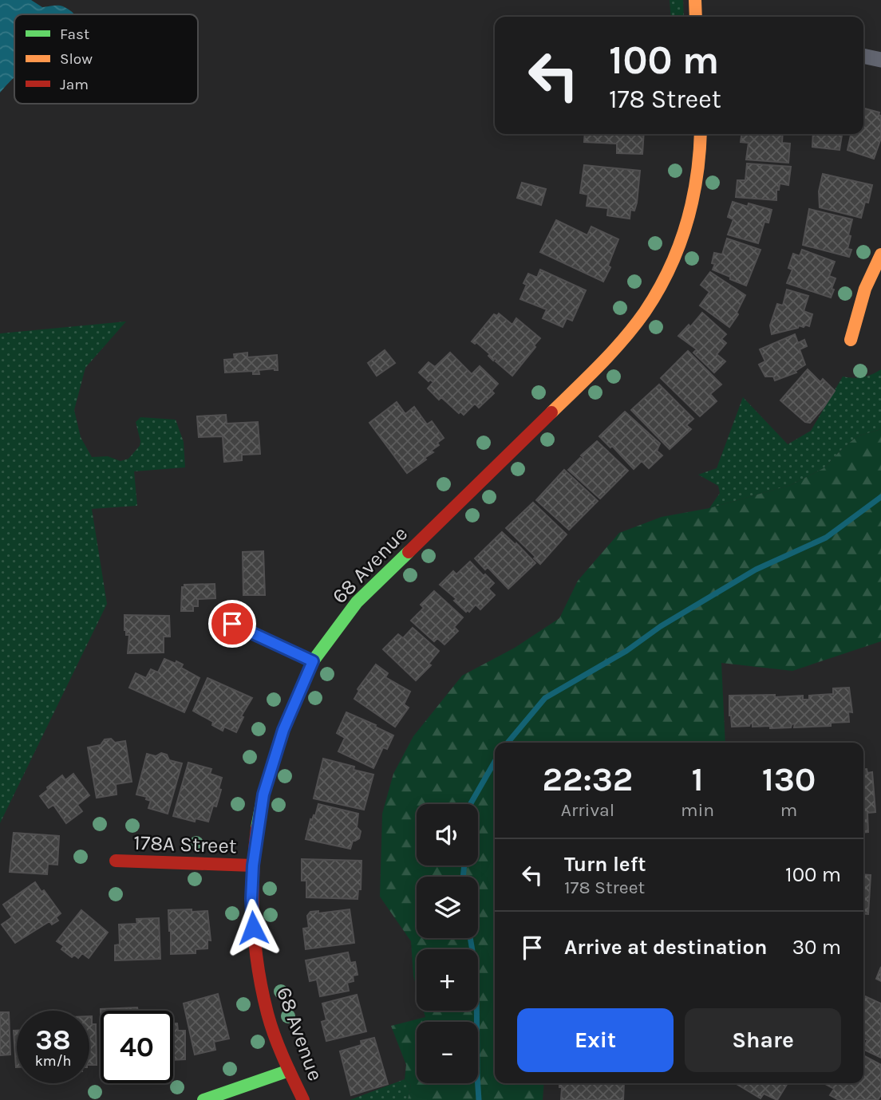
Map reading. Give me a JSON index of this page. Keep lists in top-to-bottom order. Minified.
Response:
{"streets":{"street":["68 Avenue","178A Street"]},"crossings":[["68 Avenue","178A Street"]],"legend":["Fast","Slow","Jam"],"page":{"turn":["100 m","178 Street"],"eta":["22:32","Arrival","1","min","130","m"],"map_buttons":["+","−"],"list":[{"name":"Turn left","note":"178 Street","value":"100 m"},{"name":"Arrive at destination","value":"30 m"}],"buttons":["Exit","Share"],"speed":"38 km/h","limit":"40"}}
